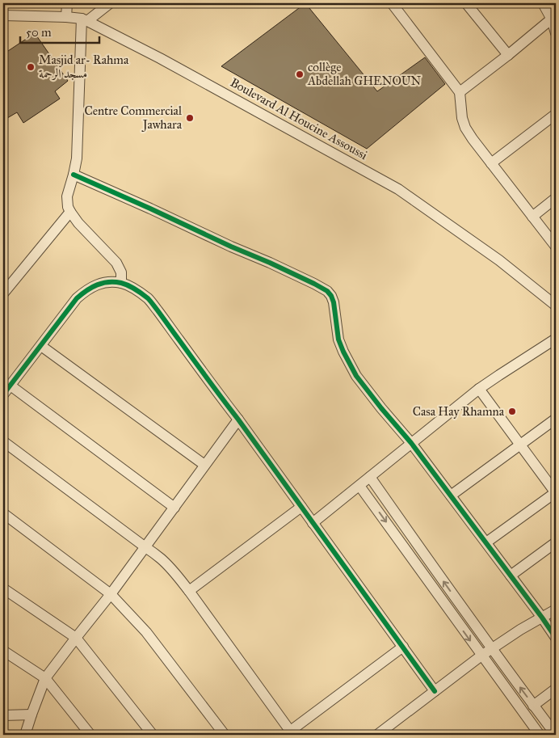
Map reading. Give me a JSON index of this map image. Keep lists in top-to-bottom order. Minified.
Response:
{"streets":{"street":["Boulevard Al Houcine Assoussi"]},"places":["Masjid ar- Rahma مسجد الرحمة","collège Abdellah GHENOUN","Centre Commercial Jawhara","Casa Hay Rhamna"],"scale_bar":"50 m"}
